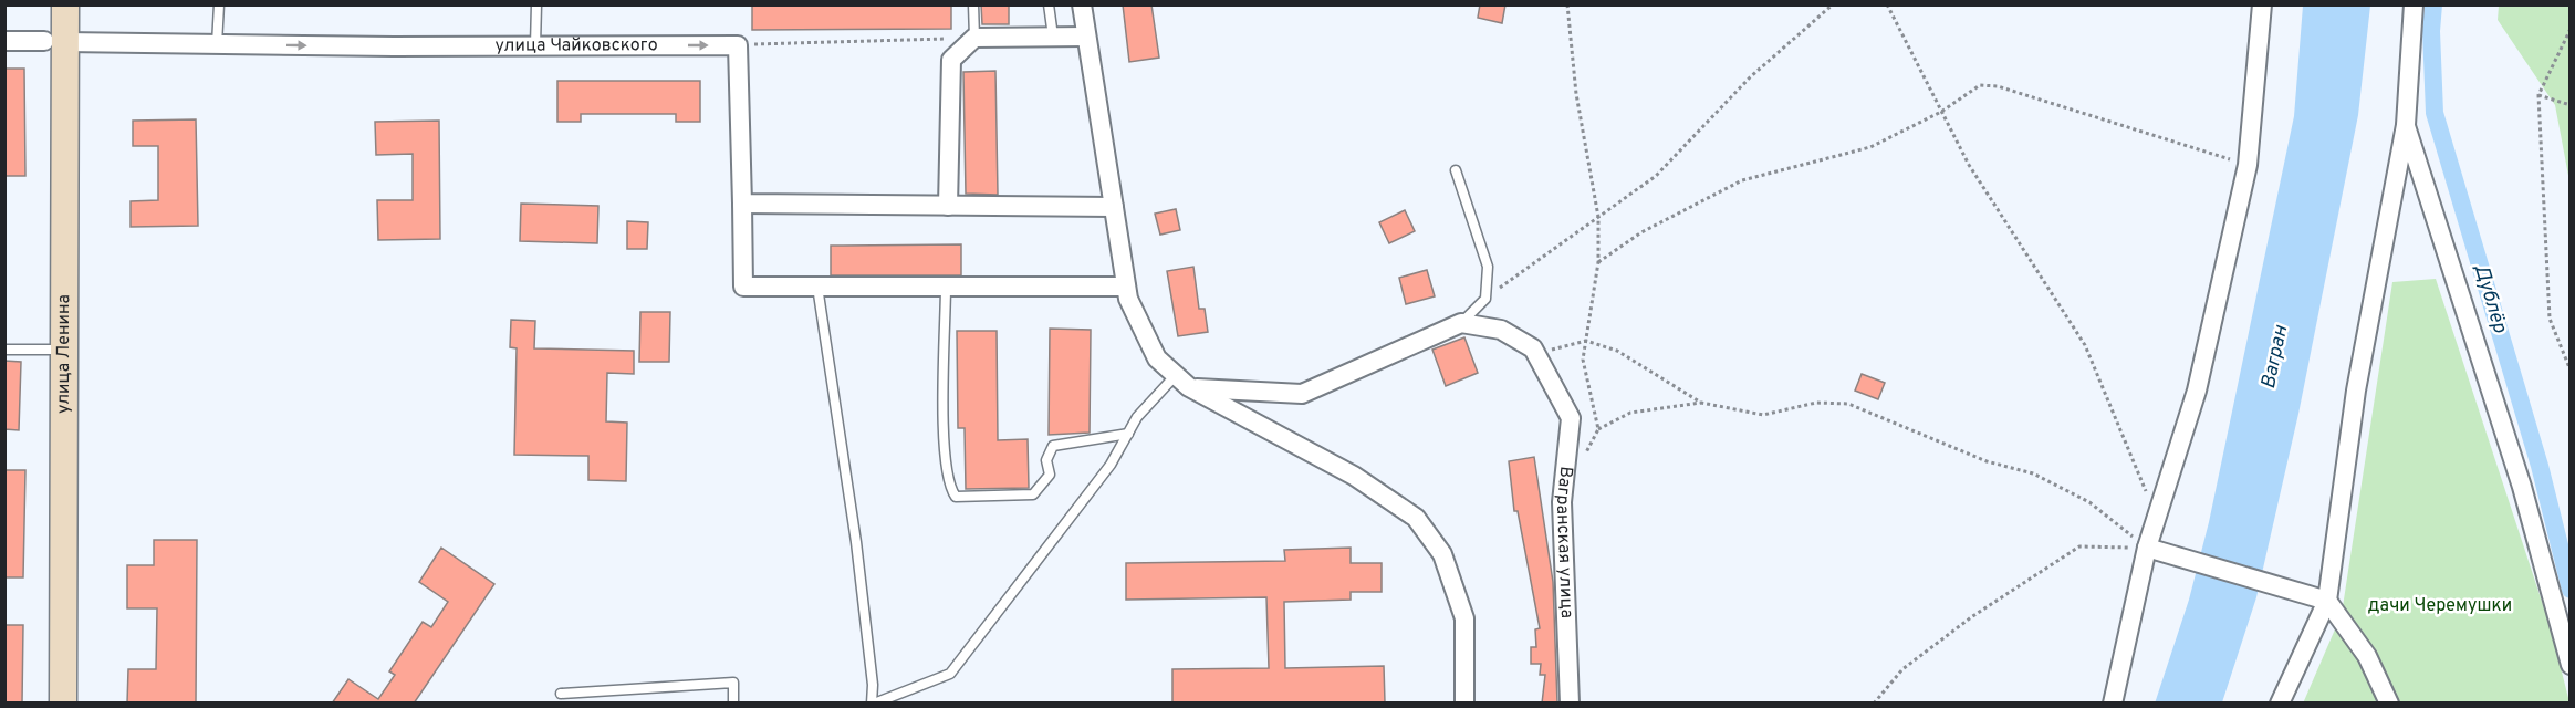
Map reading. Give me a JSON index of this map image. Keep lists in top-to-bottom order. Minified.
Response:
{"streets":{"main road":["улица Ленина"],"street":["улица Чайковского","Вагранская улица"]},"crossings":[["улица Чайковского","улица Ленина"]],"one_way":["улица Чайковского"],"water":["Дублёр","Вагран"],"parks":["дачи Черемушки"]}
